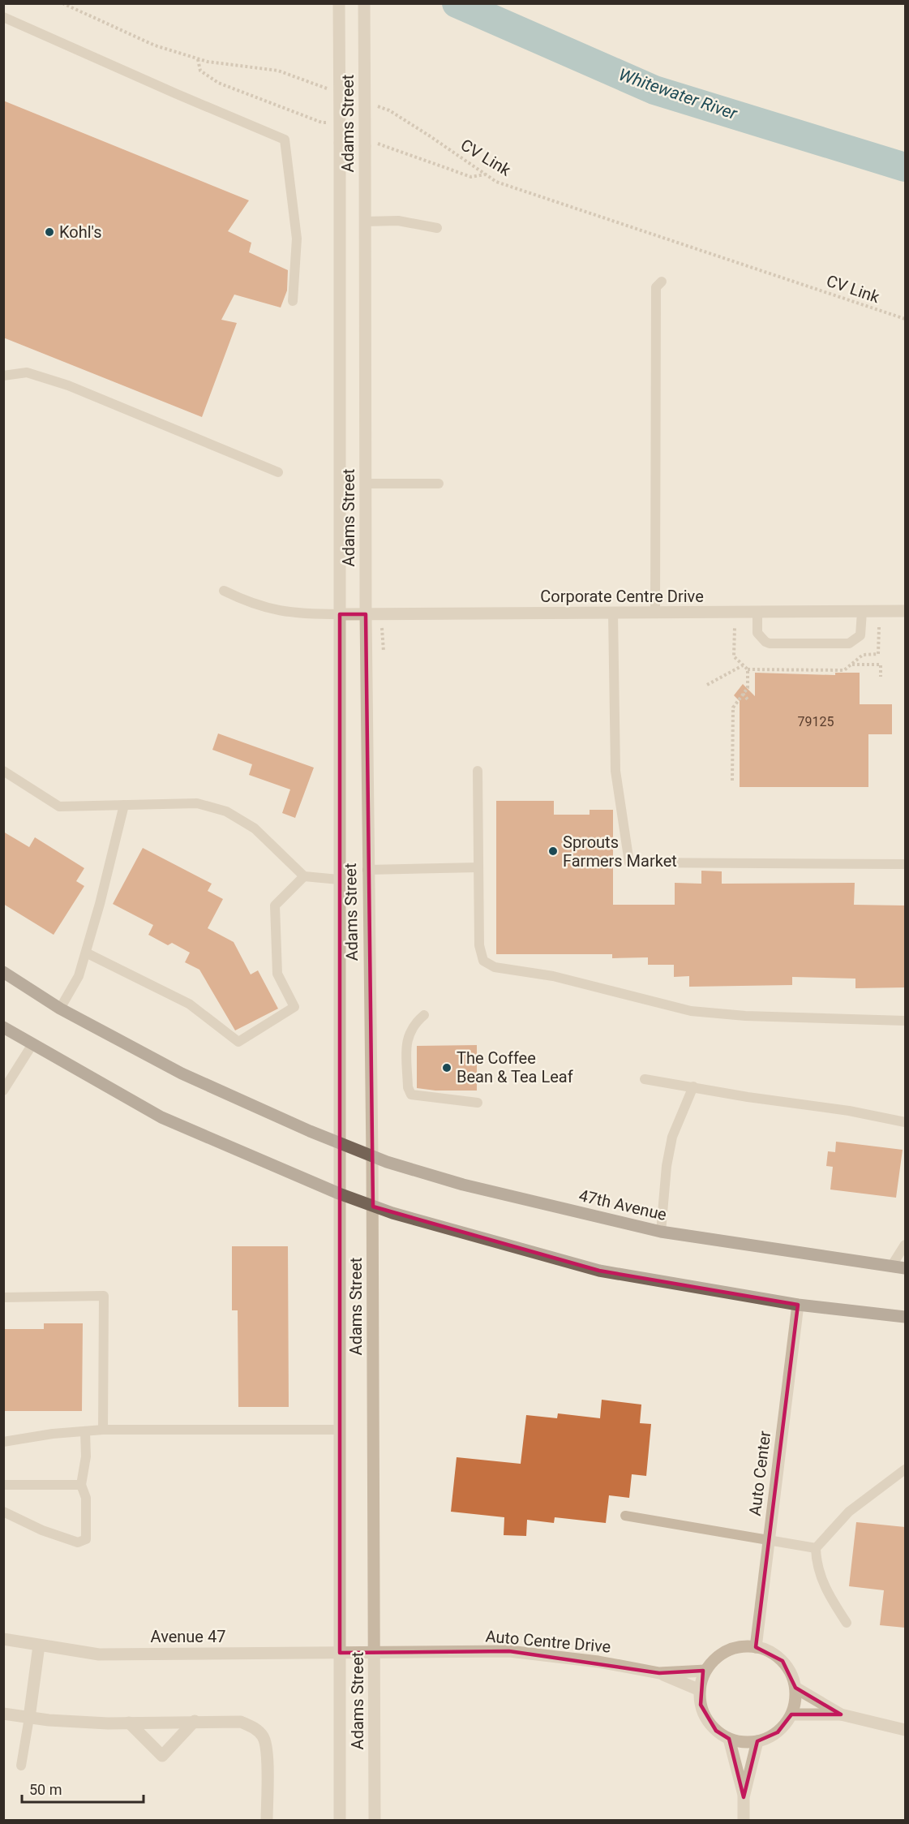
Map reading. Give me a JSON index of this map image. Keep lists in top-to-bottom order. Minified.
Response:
{"streets":{"main road":["47th Avenue"],"street":["Adams Street","Corporate Centre Drive","Auto Center","Avenue 47","Auto Centre Drive"],"path":["CV Link"]},"crossings":[["Adams Street","Corporate Centre Drive"],["Adams Street","47th Avenue"],["Adams Street","Avenue 47"],["Adams Street","Auto Centre Drive"],["Auto Center","Auto Centre Drive"],["Avenue 47","Auto Centre Drive"]],"water":["Whitewater River"],"places":["Kohl's","Sprouts Farmers Market","The Coffee Bean & Tea Leaf"],"house_numbers":["79125"],"scale_bar":"50 m"}
